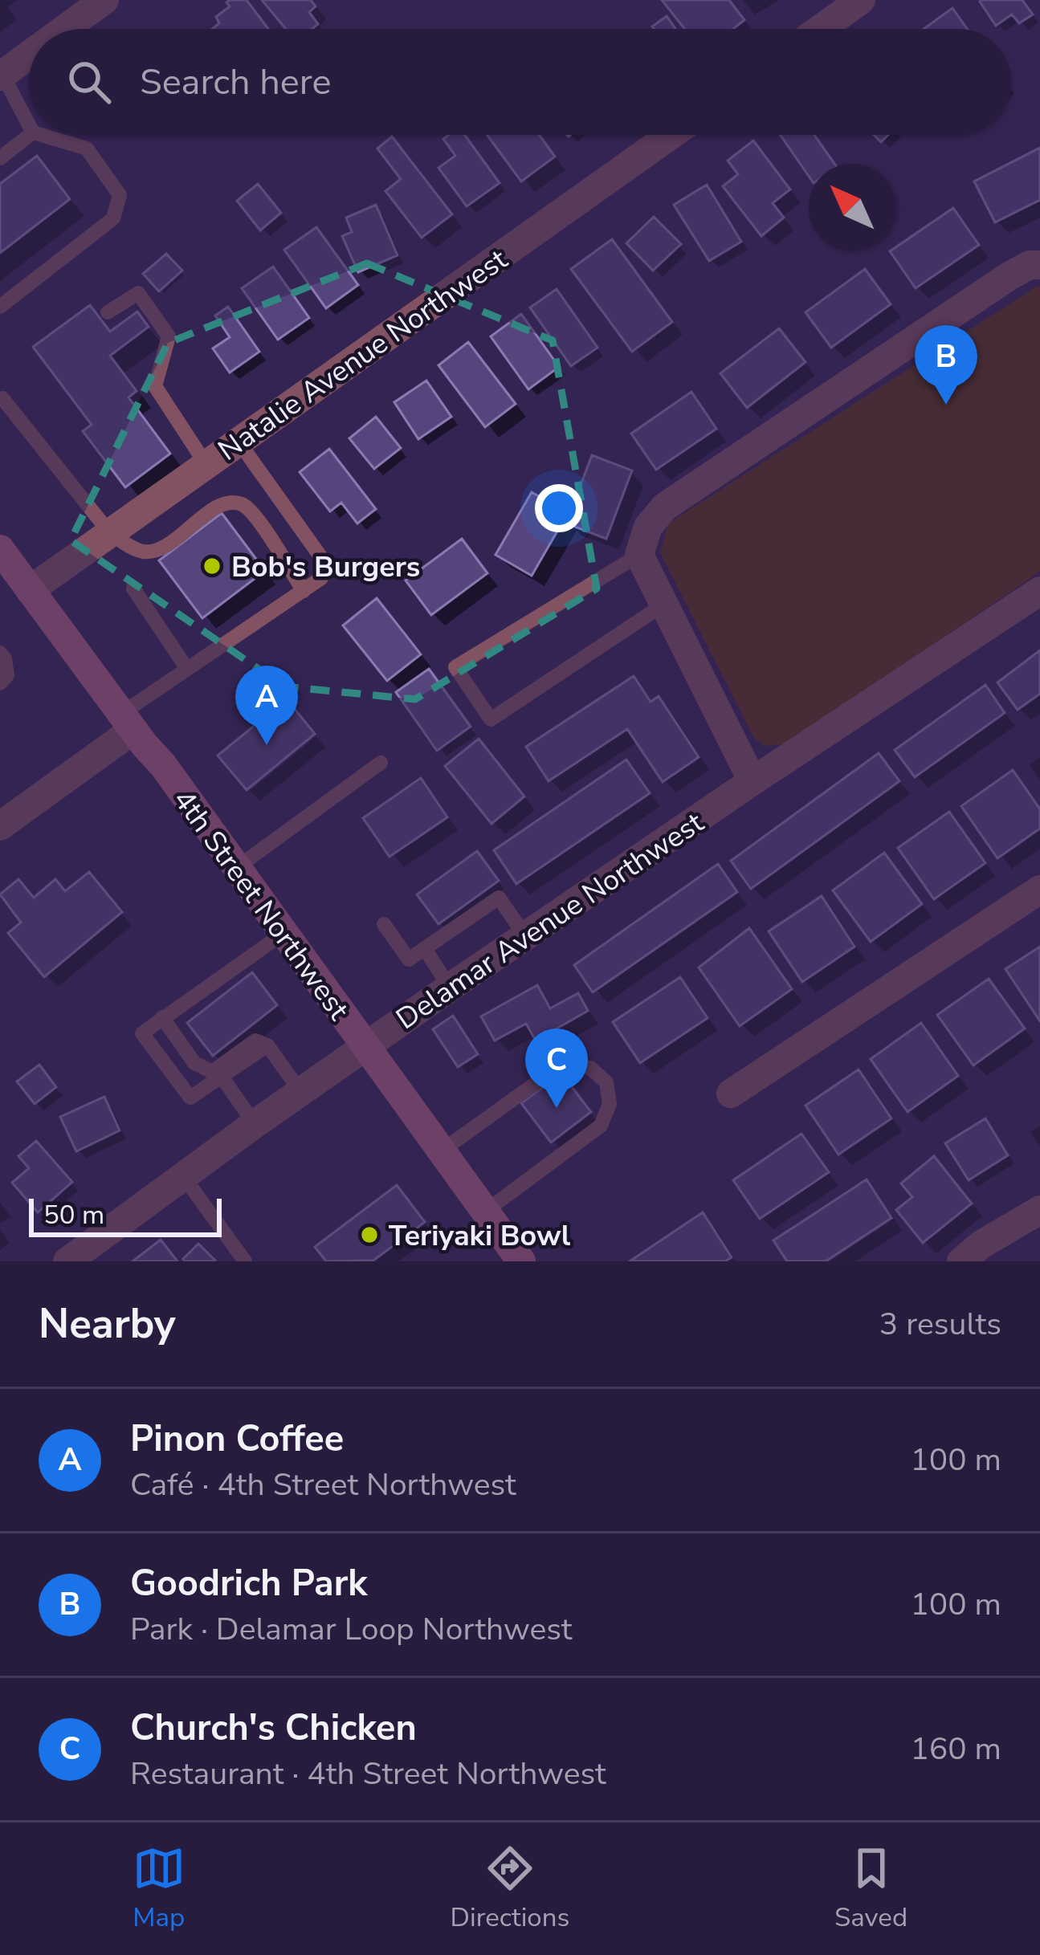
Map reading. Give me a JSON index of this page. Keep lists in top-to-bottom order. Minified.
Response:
{"streets":{"main road":["4th Street Northwest"],"street":["Natalie Avenue Northwest","Delamar Avenue Northwest"]},"crossings":[["Natalie Avenue Northwest","4th Street Northwest"],["4th Street Northwest","Delamar Avenue Northwest"]],"places":["Bob's Burgers","Teriyaki Bowl"],"scale_bar":"50 m","north":"top left","page":{"search":"Search here","pins":["B","A","C"],"scale":"50 m","heading":["Nearby","3 results"],"list":[{"mark":"A","name":"Pinon Coffee","note":"Café · 4th Street Northwest","value":"100 m"},{"mark":"B","name":"Goodrich Park","note":"Park · Delamar Loop Northwest","value":"100 m"},{"mark":"C","name":"Church's Chicken","note":"Restaurant · 4th Street Northwest","value":"160 m"}],"nav":["Map","Directions","Saved"]}}
